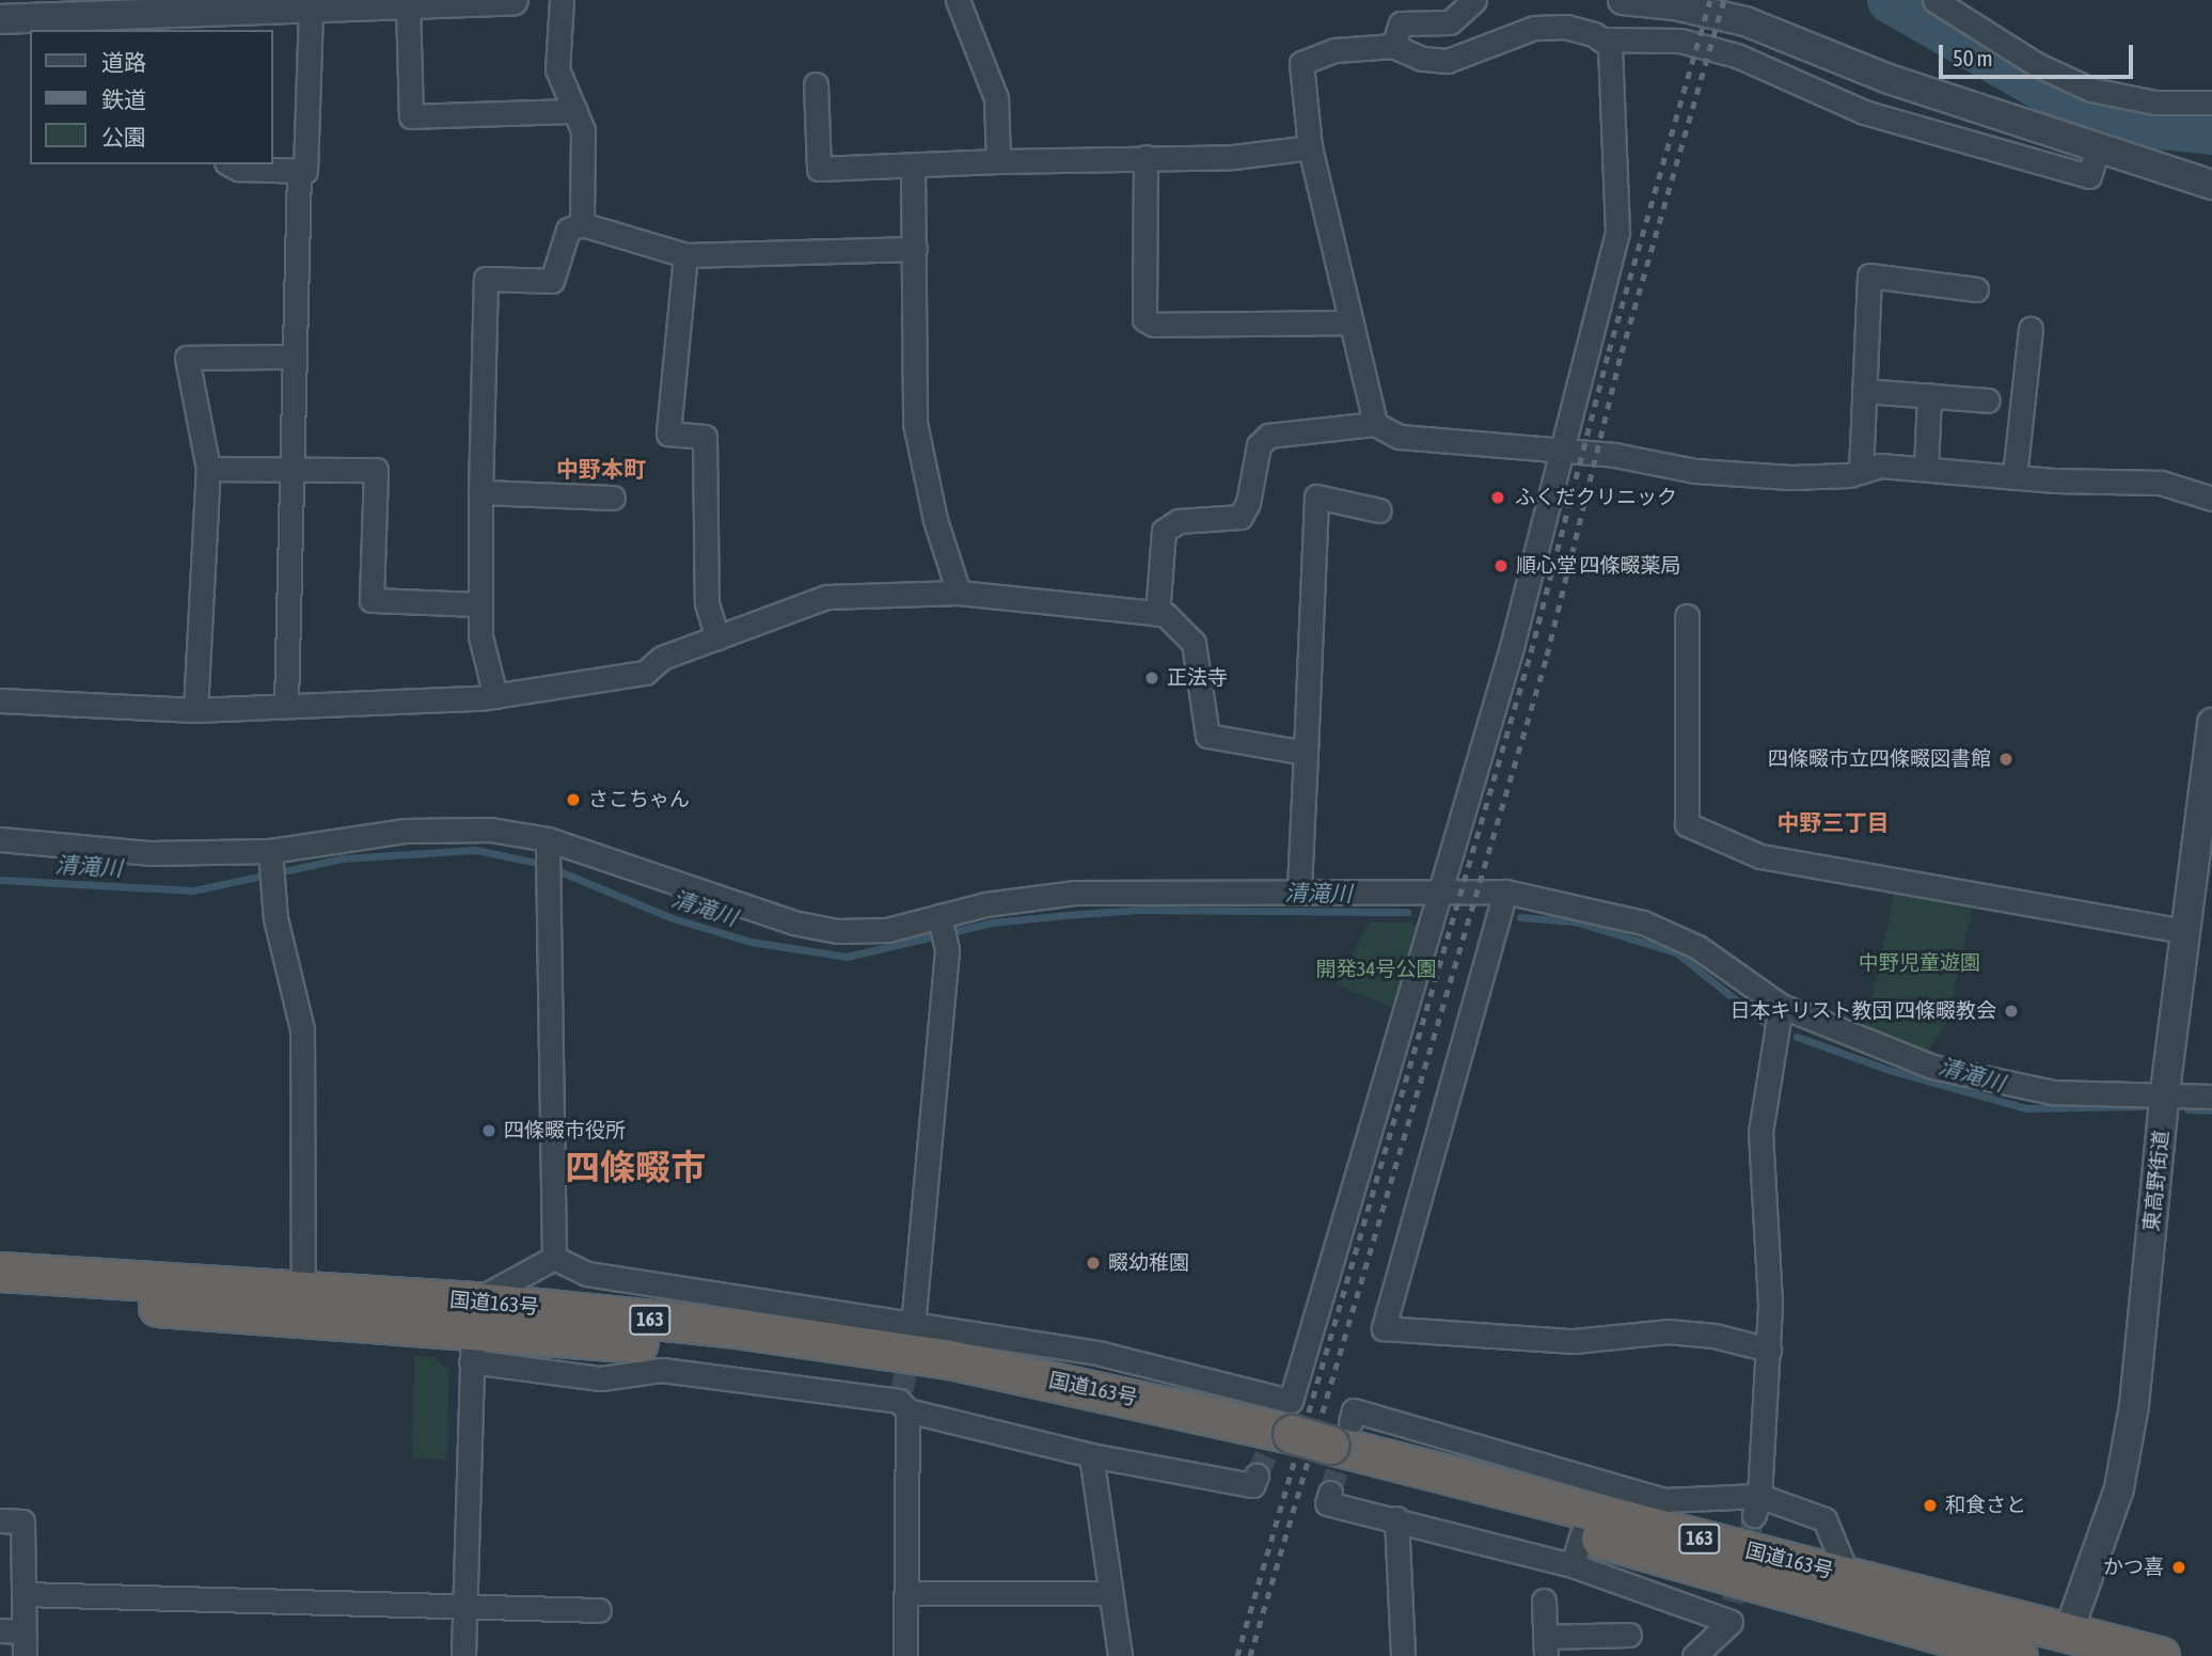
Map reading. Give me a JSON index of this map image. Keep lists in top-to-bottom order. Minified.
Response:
{"streets":{"highway":["国道163号","163"],"street":["東高野街道"]},"crossings":[["東高野街道","国道163号"]],"districts":["中野本町","中野三丁目","四條畷市"],"water":["清滝川"],"parks":["中野児童遊園","開発34号公園"],"places":["ふくだクリニック","順心堂 四條畷薬局","正法寺","四條畷市立四條畷図書館","さこちゃん","日本キリスト教団 四條畷教会","四條畷市役所","畷幼稚園","和食さと","かつ喜"],"legend":["道路","鉄道","公園"],"scale_bar":"50 m"}
